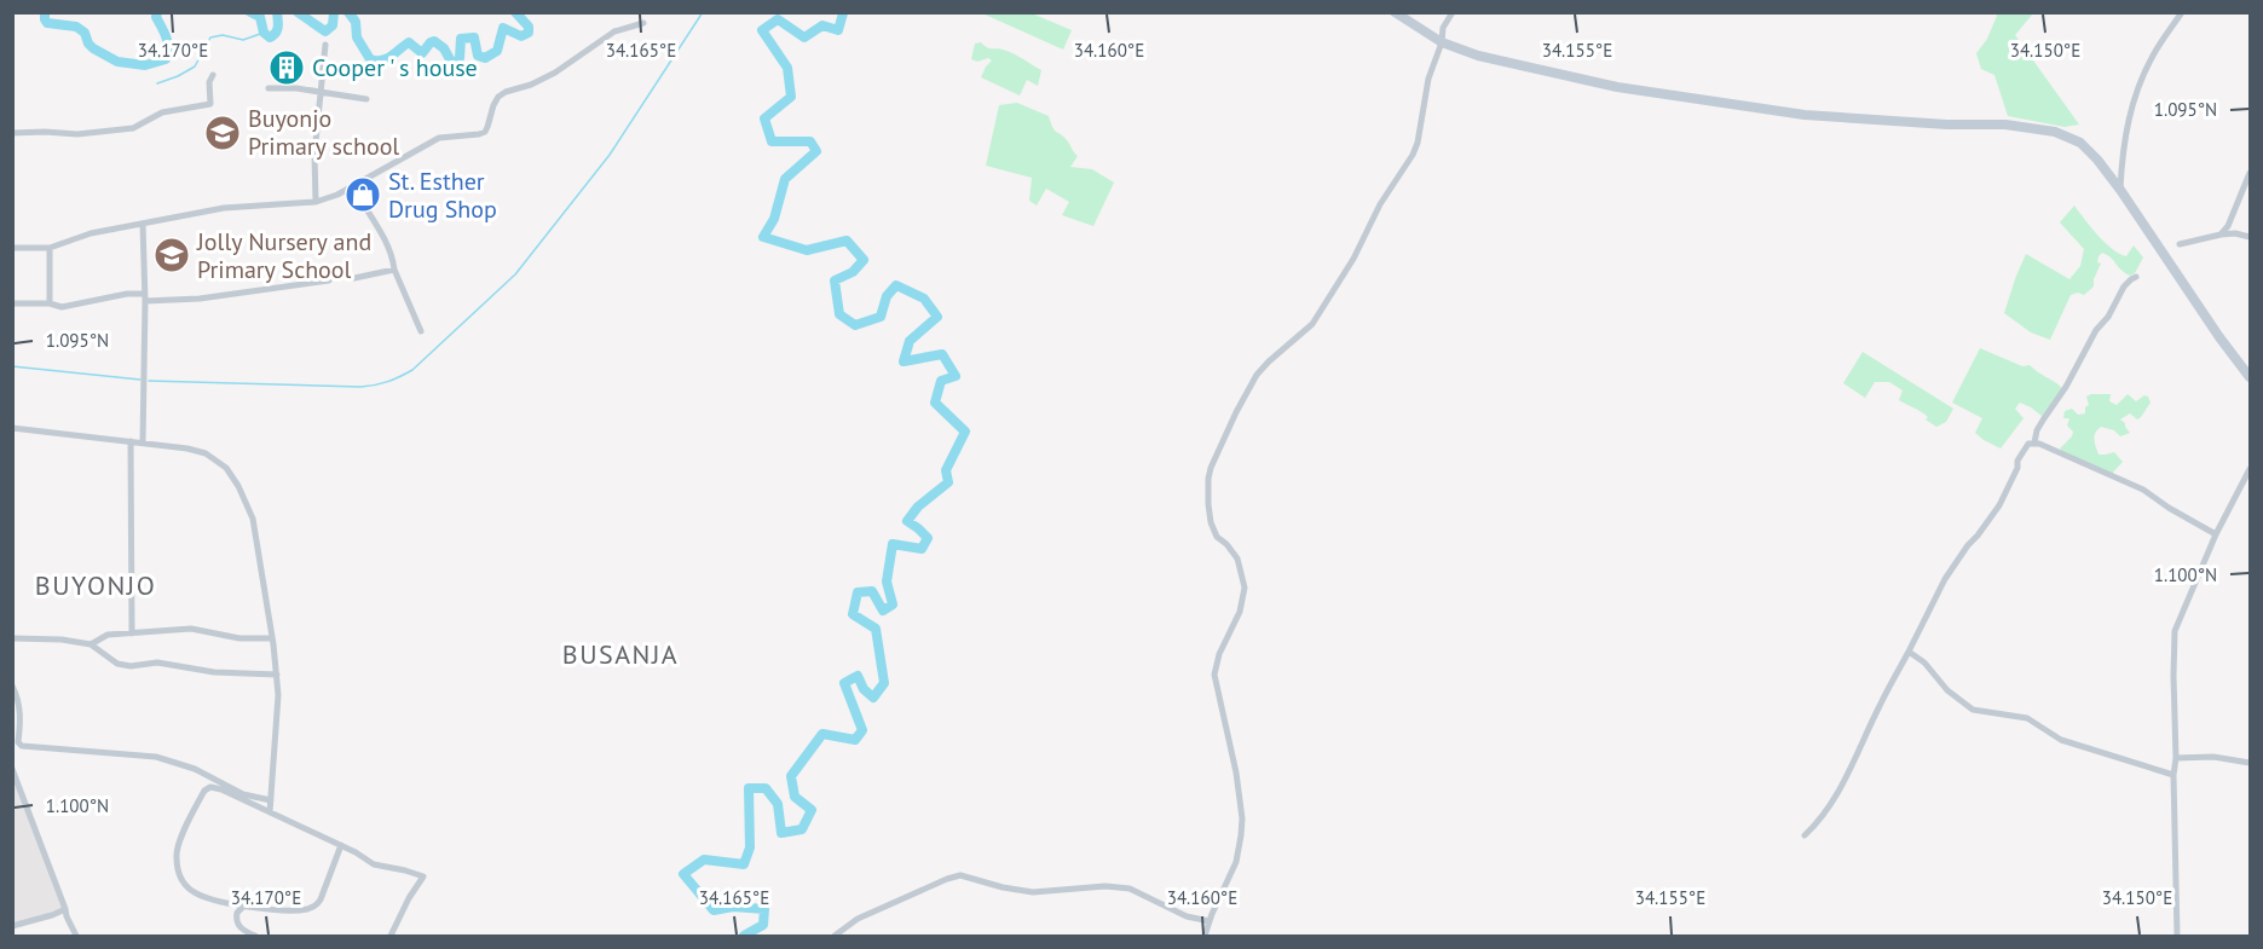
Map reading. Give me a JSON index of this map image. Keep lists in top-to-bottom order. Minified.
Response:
{"districts":["BUYONJO","BUSANJA"],"places":{"building":["Cooper ' s house"],"school or university":["Buyonjo Primary school","Jolly Nursery and Primary School"],"shop":["St. Esther Drug Shop"]},"coordinates":["34.170°E","34.165°E","34.160°E","34.155°E","34.150°E","1.095°N","1.100°N"]}
